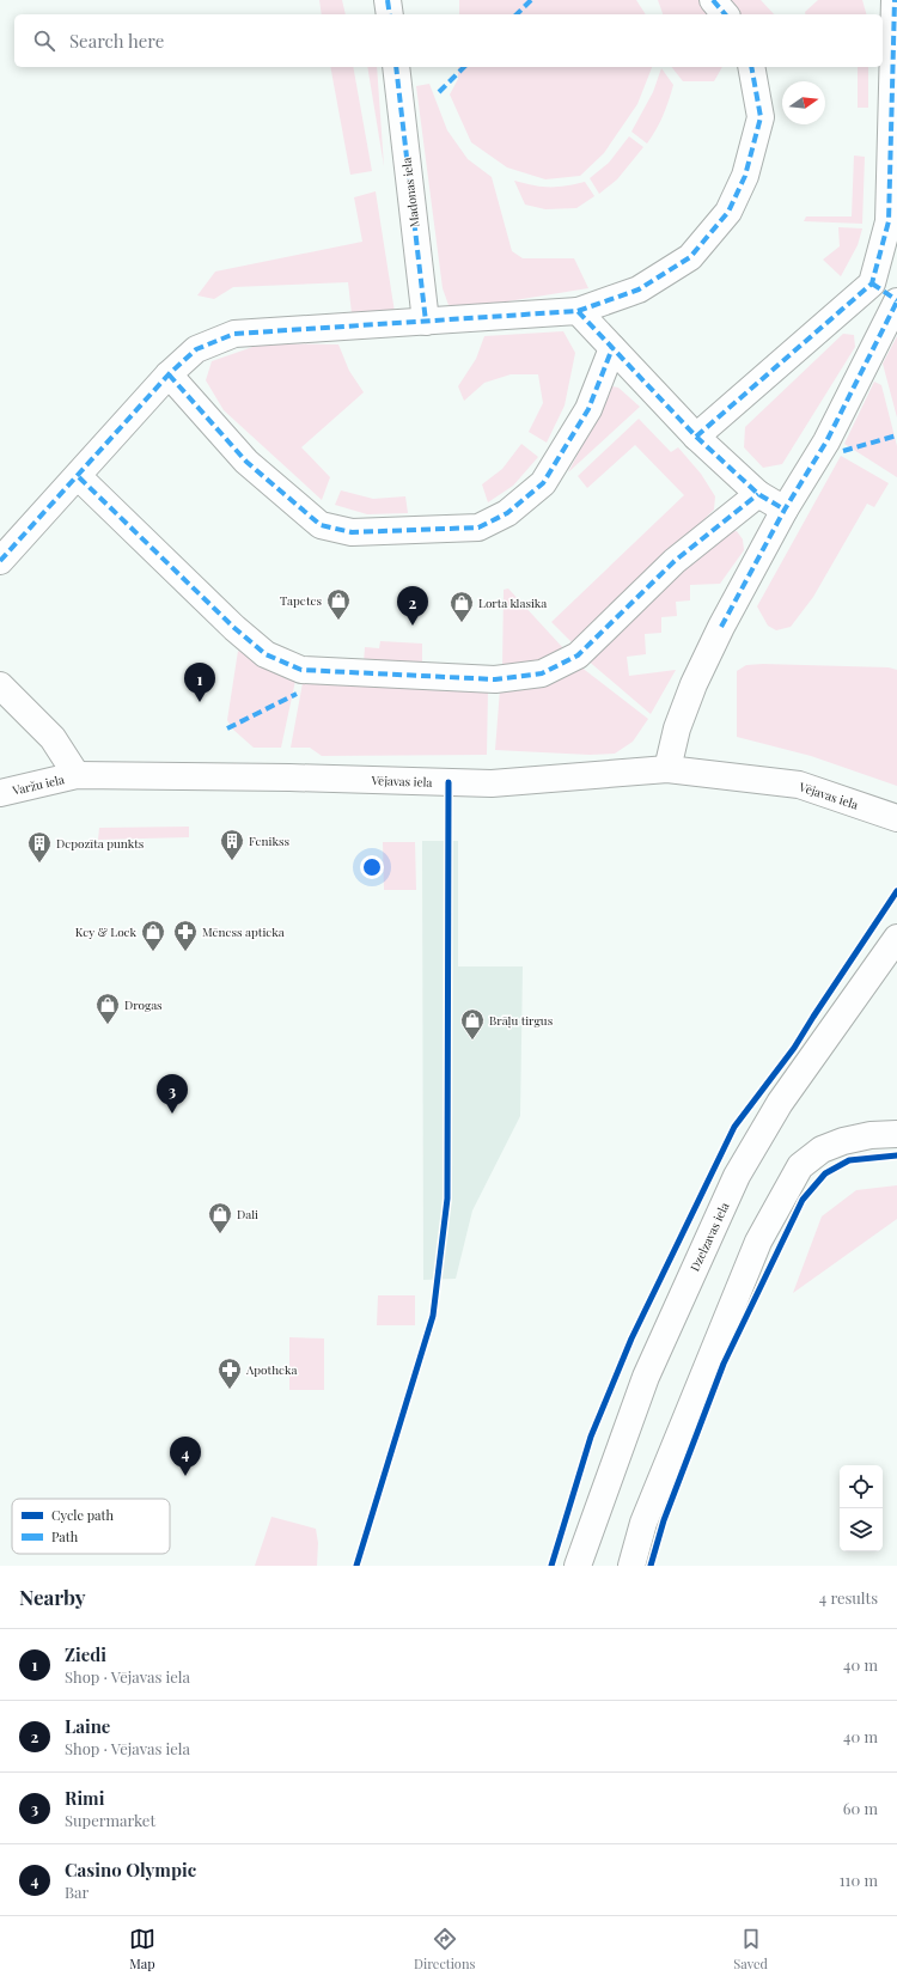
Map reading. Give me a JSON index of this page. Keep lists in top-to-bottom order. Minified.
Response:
{"streets":{"street":["Madonas iela","Vējavas iela","Varžu iela","Dzelzavas iela"]},"crossings":[["Vējavas iela","Varžu iela"]],"places":{"shop":["Tapetes","Lorta klasika","Key & Lock","Drogas","Brāļu tirgus","Dali"],"building":["Fenikss","Depozīta punkts"],"pharmacy":["Mēness aptieka","Apotheka"]},"legend":["Cycle path","Path"],"north":"right","page":{"search":"Search here","pins":["2","1","3","4"],"heading":["Nearby","4 results"],"list":[{"mark":"1","name":"Ziedi","note":"Shop · Vējavas iela","value":"40 m"},{"mark":"2","name":"Laine","note":"Shop · Vējavas iela","value":"40 m"},{"mark":"3","name":"Rimi","note":"Supermarket","value":"60 m"},{"mark":"4","name":"Casino Olympic","note":"Bar","value":"110 m"}],"nav":["Map","Directions","Saved"]}}
